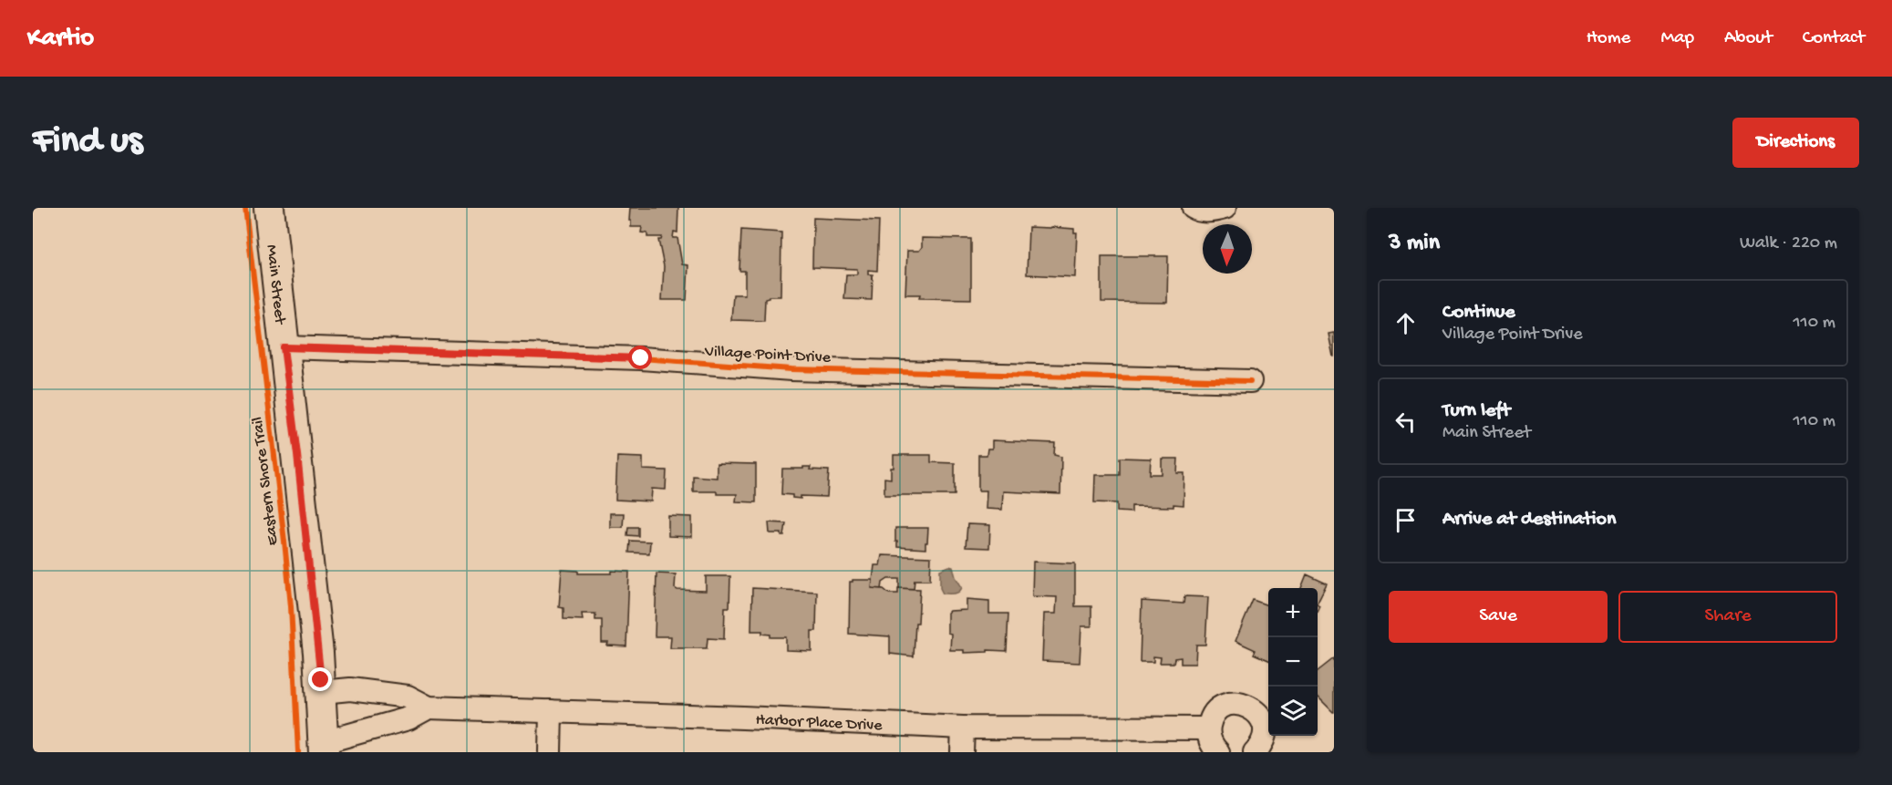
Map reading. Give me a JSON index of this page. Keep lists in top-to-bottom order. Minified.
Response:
{"streets":{"main road":["Main Street"],"street":["Village Point Drive","Harbor Place Drive"],"cycle path":["Eastern Shore Trail"]},"crossings":[["Main Street","Village Point Drive"],["Main Street","Harbor Place Drive"]],"north":"bottom","page":{"header":"Kartio","nav":["Home","Map","About","Contact"],"buttons":["Directions",["Save","Share"]],"title":"Find us","heading":["3 min","Walk · 220 m"],"list":[["Continue","Village Point Drive","110 m"],["Turn left","Main Street","110 m"],"Arrive at destination"],"map_buttons":["+","−"]}}
